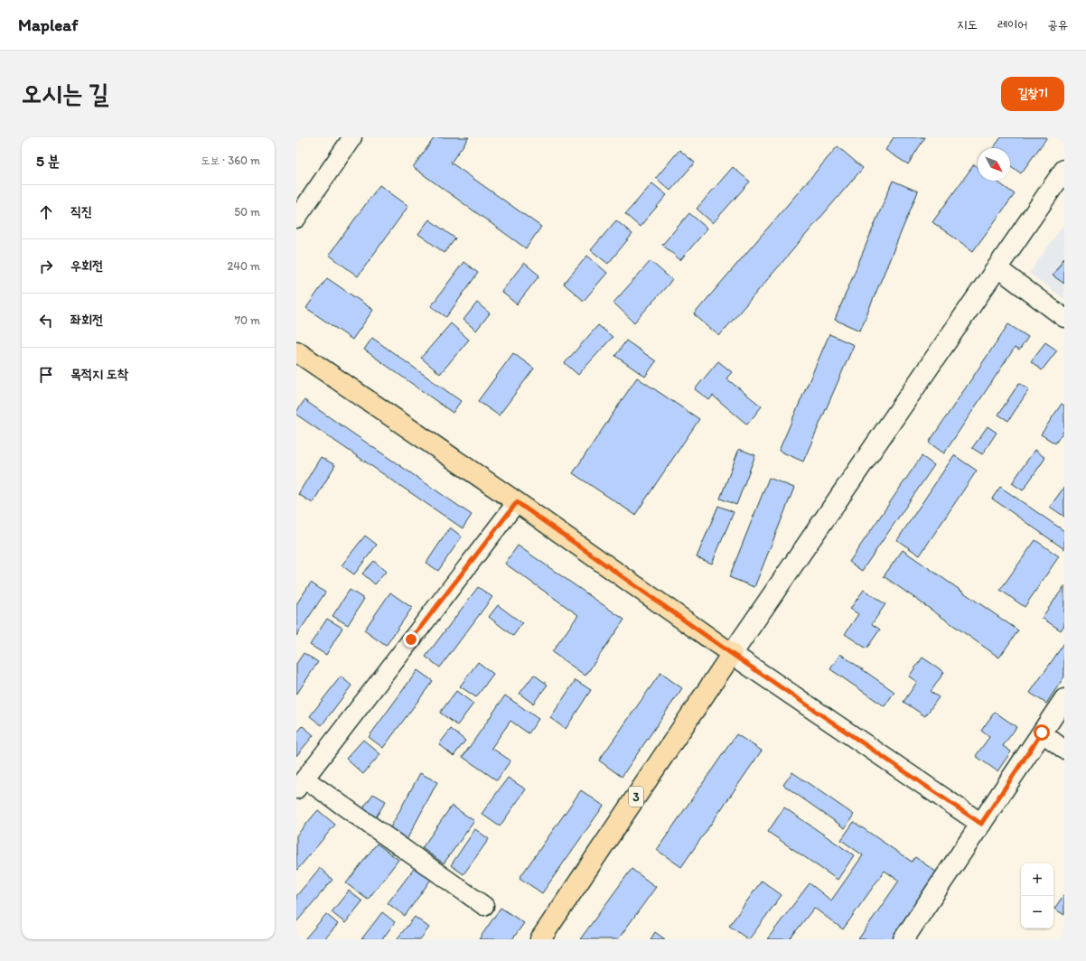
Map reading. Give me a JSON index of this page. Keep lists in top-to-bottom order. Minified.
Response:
{"streets":{"main road":["3"]},"north":"bottom right","page":{"header":"Mapleaf","nav":["지도","레이어","공유"],"buttons":"길찾기","title":"오시는 길","heading":["5 분","도보 · 360 m"],"list":[["직진","50 m"],["우회전","240 m"],["좌회전","70 m"],"목적지 도착"],"map_buttons":["+","−"]}}
